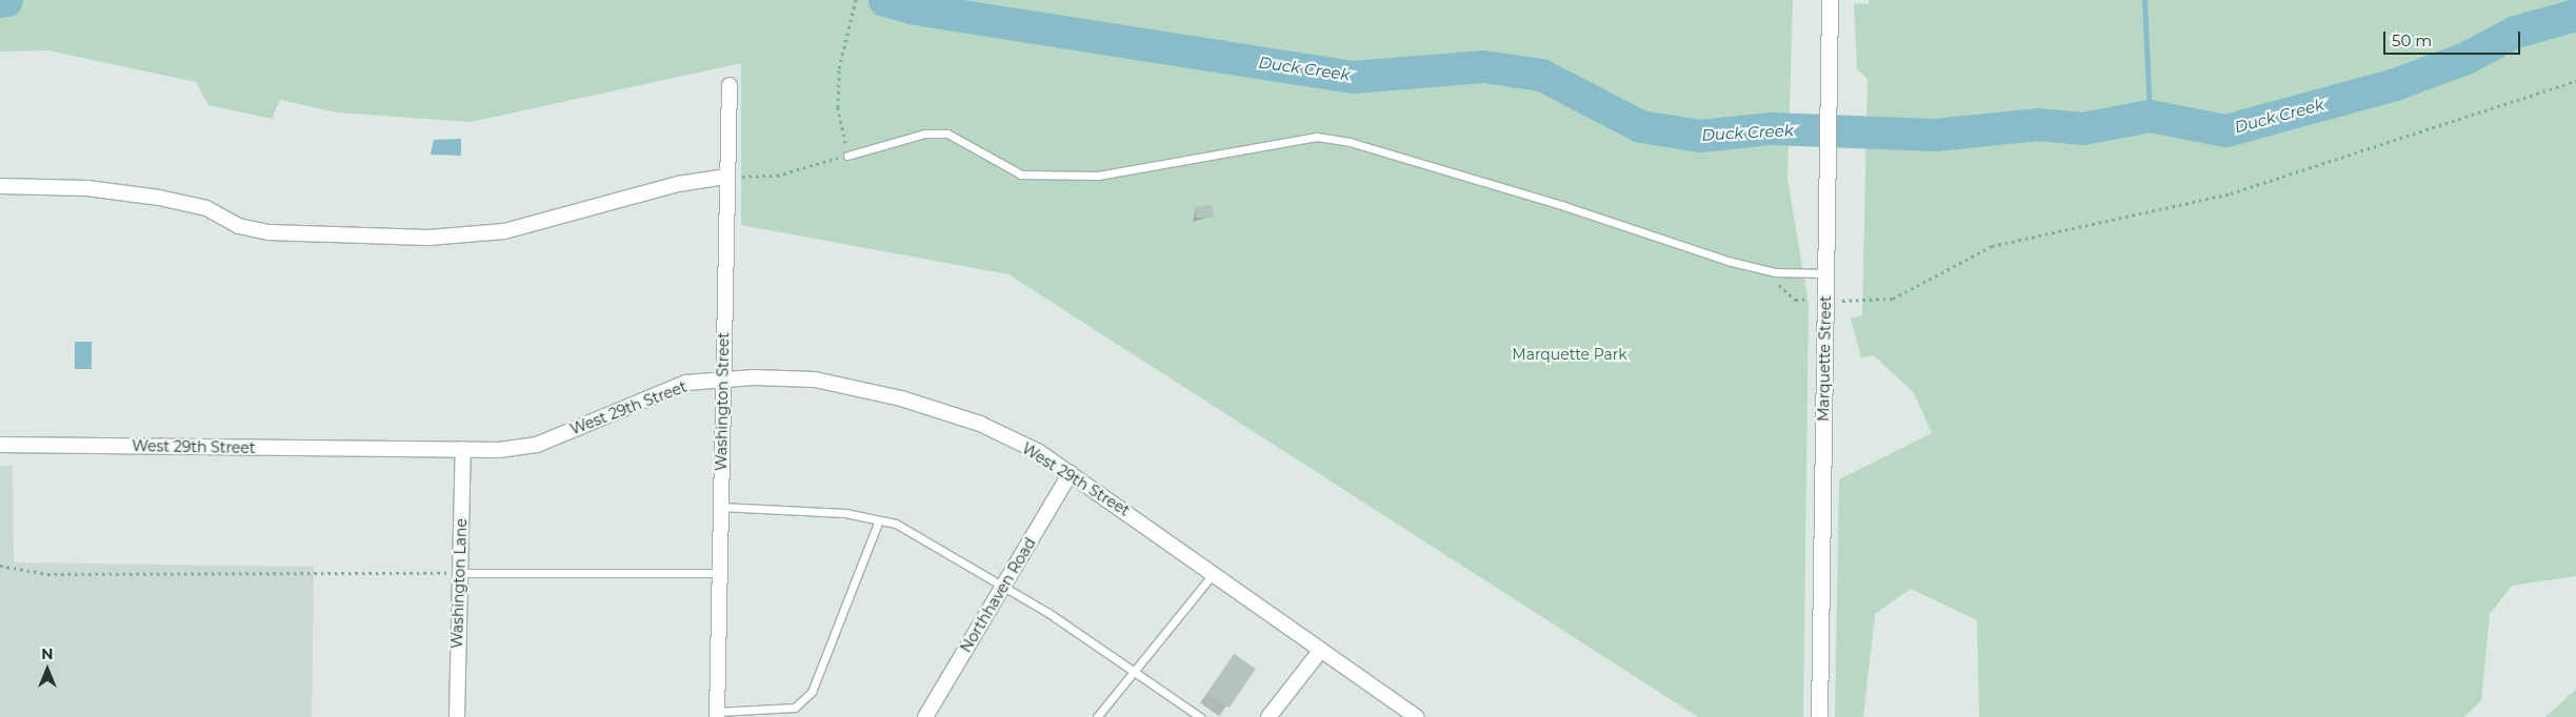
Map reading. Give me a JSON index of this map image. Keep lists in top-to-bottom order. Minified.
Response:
{"streets":{"main road":["Marquette Street"],"street":["Washington Street","West 29th Street","Washington Lane","Northhaven Road"]},"crossings":[["Washington Street","West 29th Street"],["West 29th Street","Washington Lane"],["West 29th Street","Northhaven Road"]],"water":["Duck Creek"],"parks":["Marquette Park"],"scale_bar":"50 m","north":"top"}
